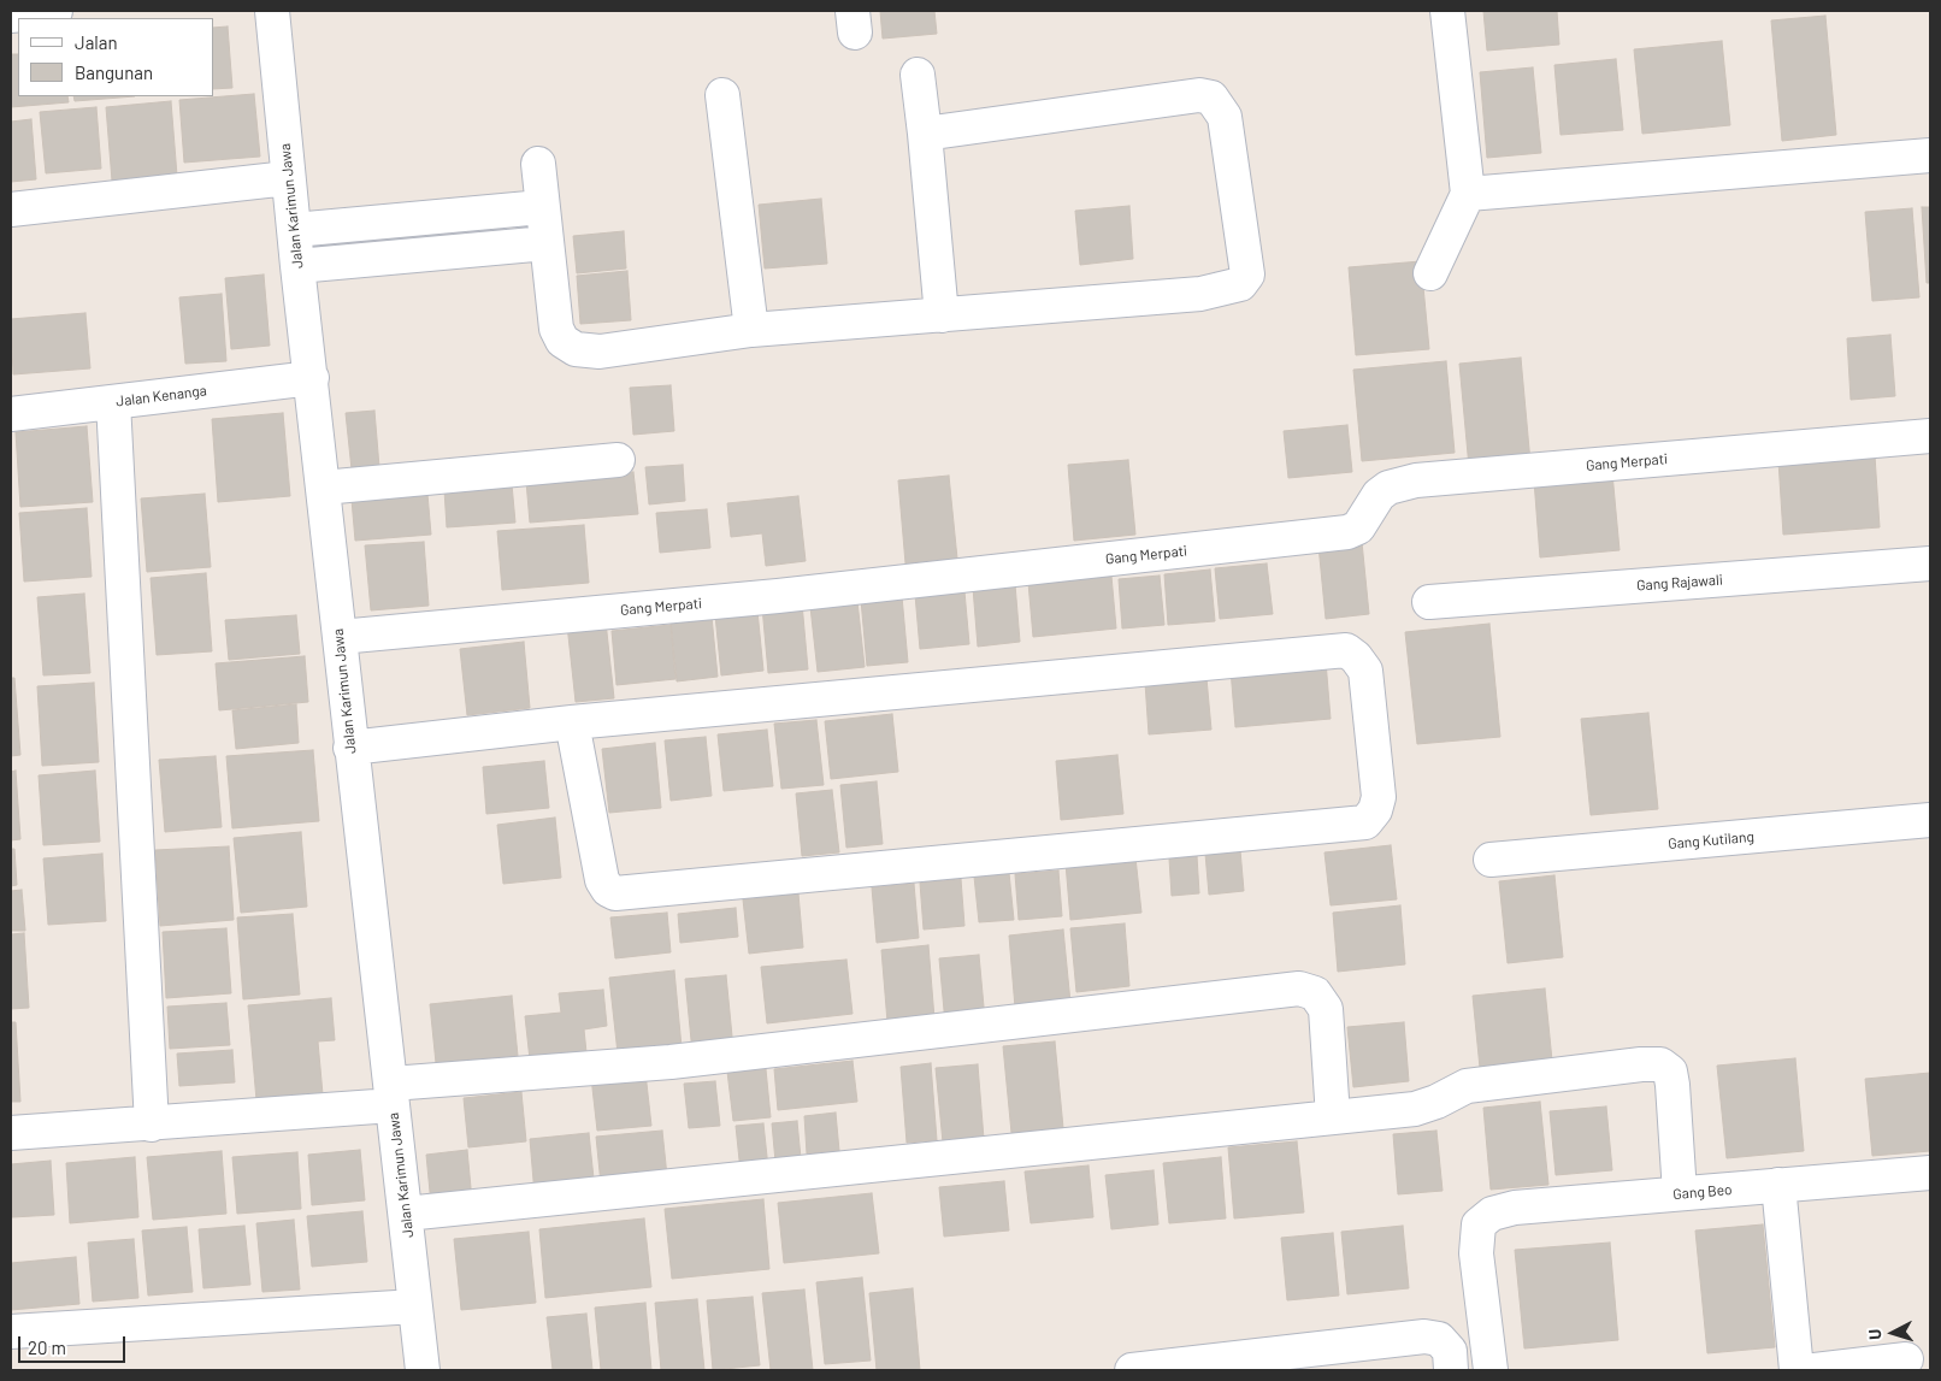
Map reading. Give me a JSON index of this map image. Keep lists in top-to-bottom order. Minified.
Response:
{"streets":{"street":["Jalan Karimun Jawa","Jalan Kenanga","Gang Merpati","Gang Rajawali","Gang Kutilang","Gang Beo"]},"crossings":[["Jalan Karimun Jawa","Jalan Kenanga"],["Jalan Karimun Jawa","Gang Merpati"]],"legend":["Jalan","Bangunan"],"scale_bar":"20 m","north":"left"}
